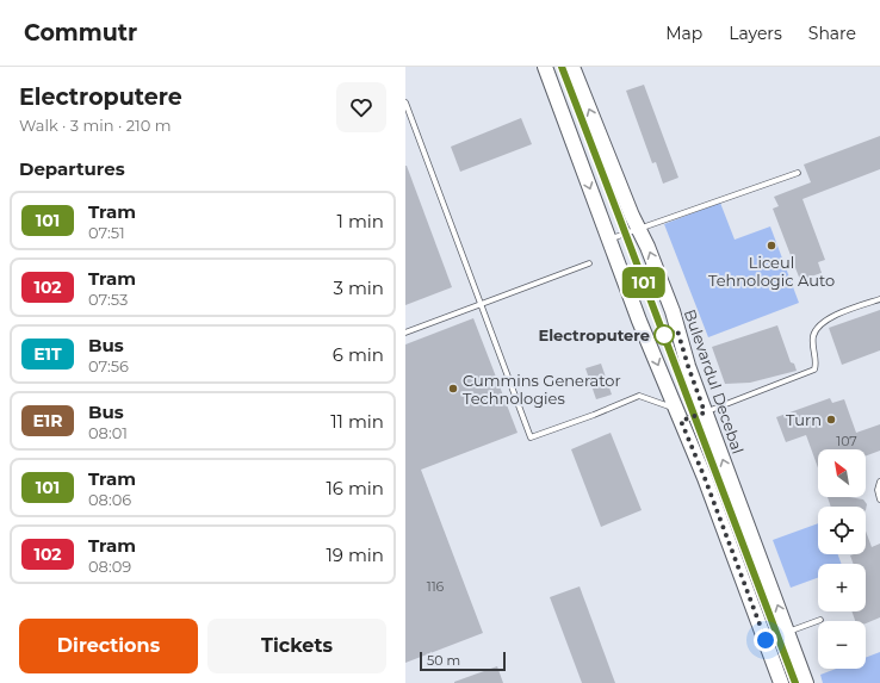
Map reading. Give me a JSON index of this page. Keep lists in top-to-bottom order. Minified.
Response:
{"streets":{"main road":["Bulevardul Decebal"]},"places":["Liceul Tehnologic Auto","Electroputere","Cummins Generator Technologies","Turn"],"lines":["tram line 101"],"house_numbers":["107","116"],"scale_bar":"50 m","north":"top left","page":{"header":"Commutr","nav":["Map","Layers","Share"],"heading":[["Electroputere","Walk · 3 min · 210 m"],"Departures"],"on_map":"101","list":[{"mark":"101","name":"Tram","note":"07:51","value":"1 min"},{"mark":"102","name":"Tram","note":"07:53","value":"3 min"},{"mark":"E1T","name":"Bus","note":"07:56","value":"6 min"},{"mark":"E1R","name":"Bus","note":"08:01","value":"11 min"},{"mark":"101","name":"Tram","note":"08:06","value":"16 min"},{"mark":"102","name":"Tram","note":"08:09","value":"19 min"}],"map_buttons":["+","−"],"buttons":["Directions","Tickets"],"scale":"50 m"}}
